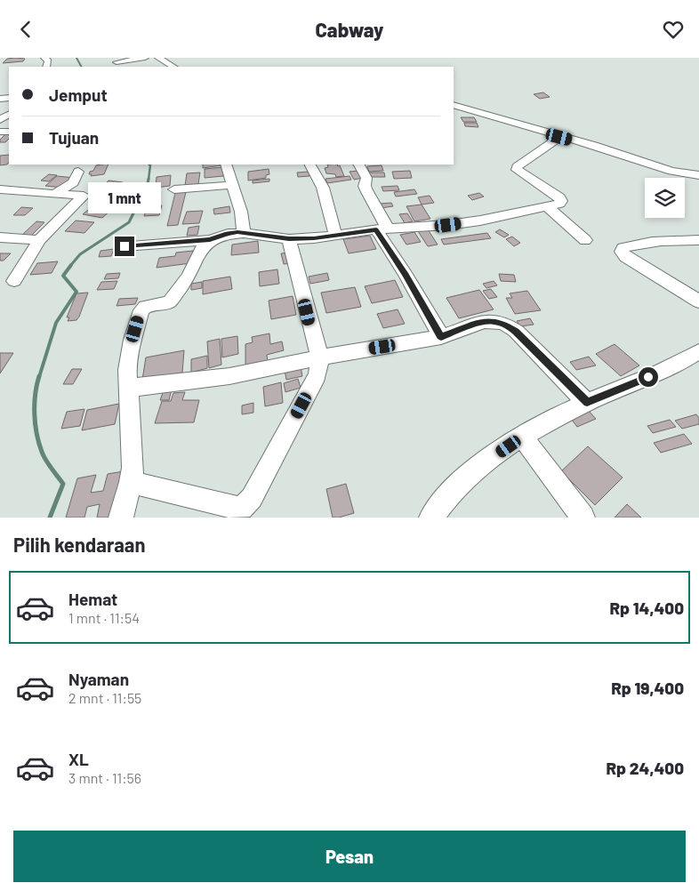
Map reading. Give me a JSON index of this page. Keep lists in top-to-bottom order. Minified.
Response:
{"page":{"header":"Cabway","banner":["Jemput","Tujuan"],"bubble":"1 mnt","heading":"Pilih kendaraan","list":[{"name":"Hemat","note":"1 mnt · 11:54","value":"Rp 14,400"},{"name":"Nyaman","note":"2 mnt · 11:55","value":"Rp 19,400"},{"name":"XL","note":"3 mnt · 11:56","value":"Rp 24,400"}],"buttons":"Pesan"}}
